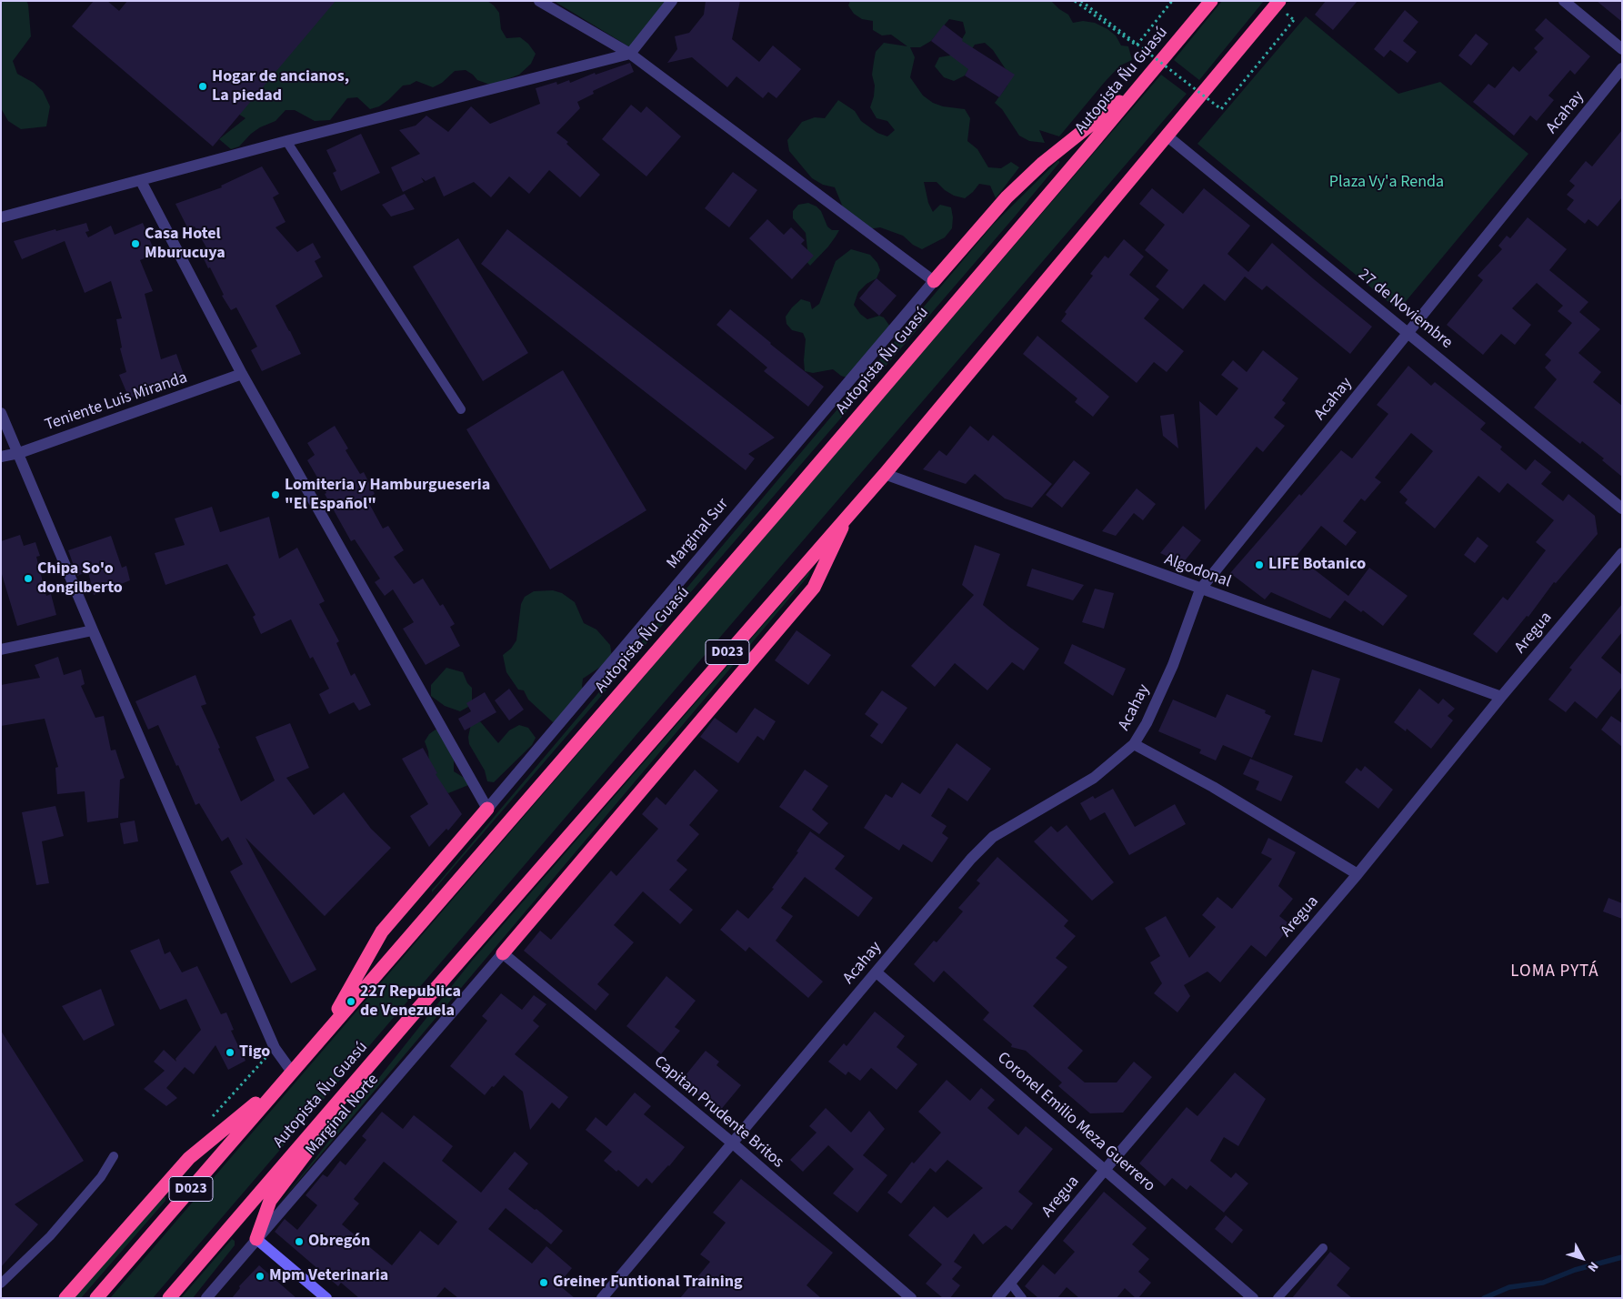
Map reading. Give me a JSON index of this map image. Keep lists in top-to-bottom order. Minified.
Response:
{"streets":{"highway":["Autopista Ñu Guasú","D023"],"street":["Acahay","27 de Noviembre","Teniente Luis Miranda","Marginal Sur","Algodonal","Aregua","Capitan Prudente Britos","Marginal Norte","Coronel Emilio Meza Guerrero"]},"crossings":[["Autopista Ñu Guasú","27 de Noviembre"],["Autopista Ñu Guasú","Algodonal"],["Acahay","27 de Noviembre"],["Acahay","Algodonal"],["Acahay","Capitan Prudente Britos"],["Acahay","Coronel Emilio Meza Guerrero"],["Algodonal","Aregua"],["Aregua","Coronel Emilio Meza Guerrero"],["Capitan Prudente Britos","Marginal Norte"]],"districts":["LOMA PYTÁ"],"parks":["Plaza Vy'a Renda"],"places":["Hogar de ancianos, La piedad","Casa Hotel Mburucuya","Lomiteria y Hamburgueseria \"El Español\"","LIFE Botanico","Chipa So'o dongilberto","227 Republica de Venezuela","Tigo","Obregón","Mpm Veterinaria","Greiner Funtional Training"],"north":"bottom right"}
